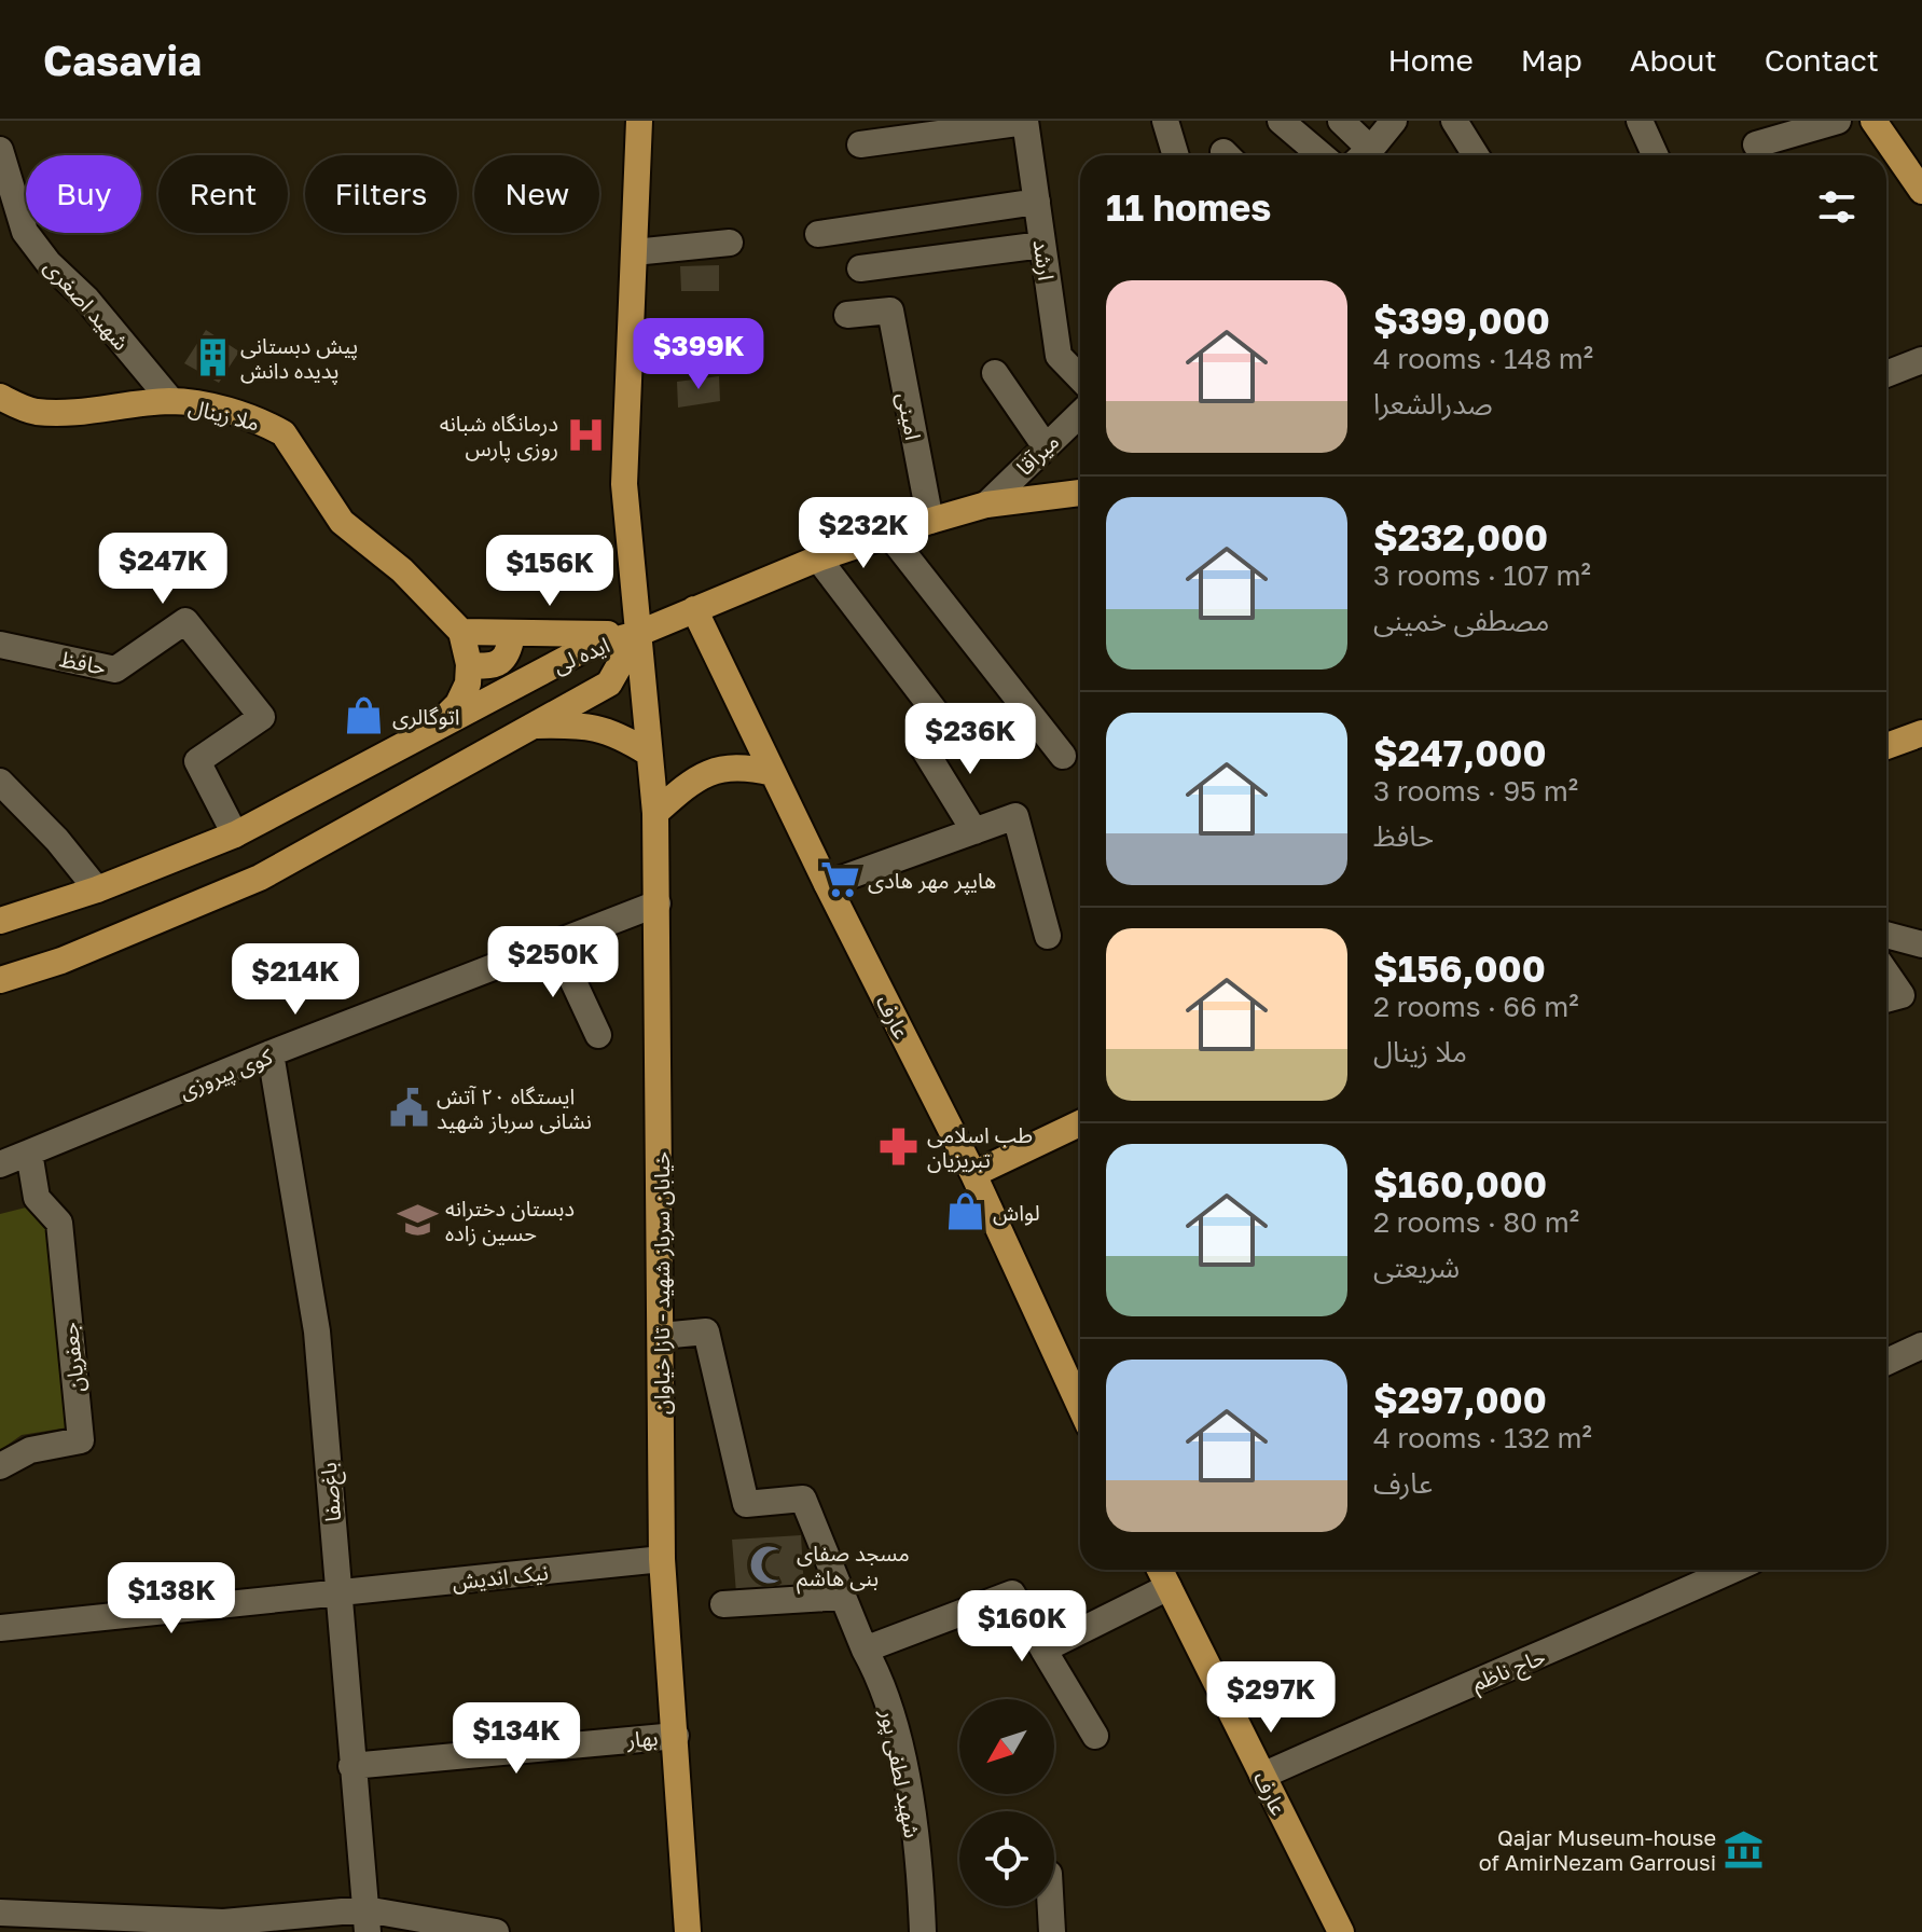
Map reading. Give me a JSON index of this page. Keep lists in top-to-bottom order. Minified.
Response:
{"streets":{"main road":["ملا زینال","ایده لى","عارف","خیابان سرباز شهید - تازا خیاوان"],"street":["ارشد","شهید اصغری","امینی","میرآقا","حافظ","کوی پیروزی","جعفریان","باغ‌صفا","نیک اندیش","حاج ناظم","بهار","شهید لطفی پور"]},"crossings":[["شهید اصغری","ملا زینال"],["ایده لى","حافظ"],["ایده لى","خیابان سرباز شهید - تازا خیاوان"],["عارف","حاج ناظم"],["کوی پیروزی","خیابان سرباز شهید - تازا خیاوان"],["کوی پیروزی","جعفریان"],["کوی پیروزی","باغ‌صفا"],["خیابان سرباز شهید - تازا خیاوان","نیک اندیش"],["خیابان سرباز شهید - تازا خیاوان","بهار"],["خیابان سرباز شهید - تازا خیاوان","شهید لطفی پور"],["باغ‌صفا","نیک اندیش"],["باغ‌صفا","بهار"]],"places":{"building":["پیش دبستانی پدیده دانش"],"hospital":["درمانگاه شبانه روزی پارس"],"shop":["اتوگالری","لواش"],"supermarket":["هایپر مهر هادی"],"public building":["ایستگاه ۲۰ آتش نشانی سرباز شهید"],"pharmacy":["طب اسلامی تبریزیان"],"school or university":["دبستان دخترانه حسین زاده"],"mosque":["مسجد صفای بنی هاشم"],"museum":["Qajar Museum-house of AmirNezam Garrousi"]},"north":"bottom left","page":{"header":"Casavia","nav":["Home","Map","About","Contact"],"chip":["Buy","Rent","Filters","New"],"heading":"11 homes","list":[{"name":"$399,000","note":"4 rooms · 148 m² · صدرالشعرا"},{"name":"$232,000","note":"3 rooms · 107 m² · مصطفی خمینی"},{"name":"$247,000","note":"3 rooms · 95 m² · حافظ"},{"name":"$156,000","note":"2 rooms · 66 m² · ملا زینال"},{"name":"$160,000","note":"2 rooms · 80 m² · شریعتی"},{"name":"$297,000","note":"4 rooms · 132 m² · عارف"}],"price":["$399K","$232K","$247K","$156K","$236K","$250K","$214K","$138K","$160K","$297K","$134K"]}}
